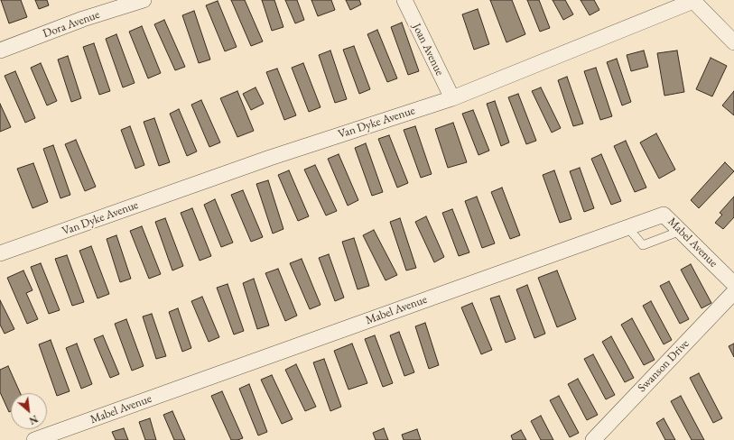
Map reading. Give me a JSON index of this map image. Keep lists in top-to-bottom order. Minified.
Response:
{"streets":{"street":["Dora Avenue","Joan Avenue","Van Dyke Avenue","Mabel Avenue","Swanson Drive"]},"crossings":[["Joan Avenue","Van Dyke Avenue"]],"north":"bottom right"}
